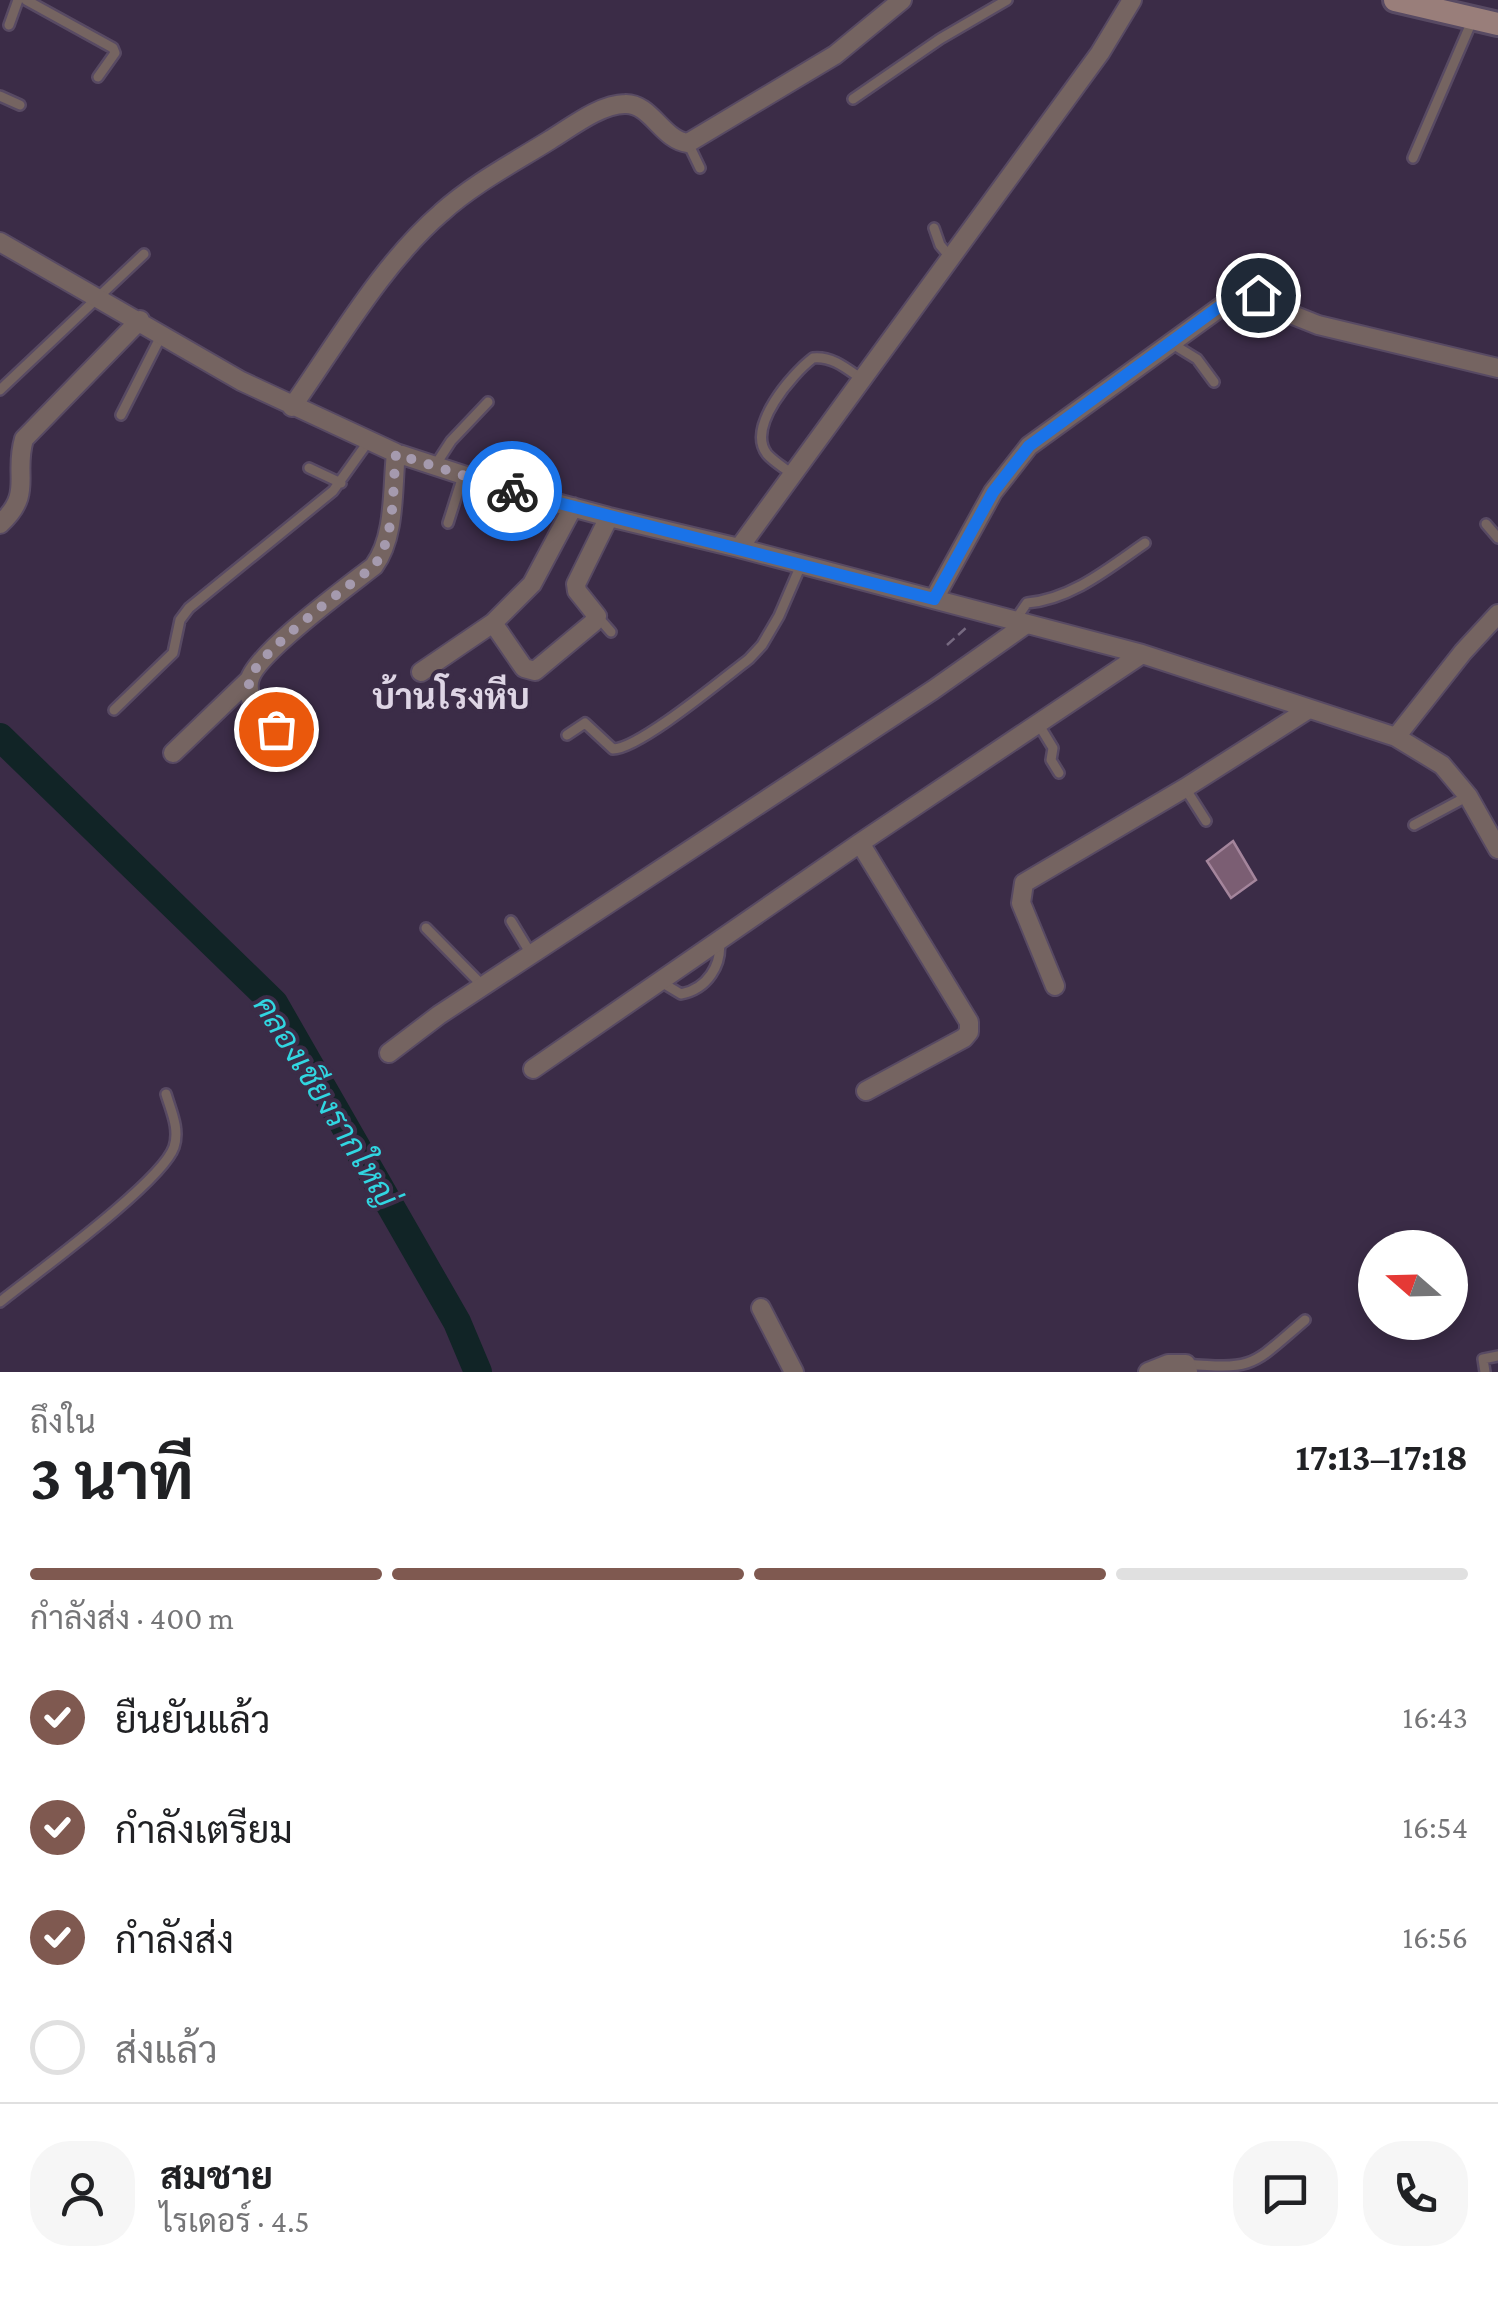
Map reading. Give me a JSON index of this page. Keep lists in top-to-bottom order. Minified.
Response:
{"districts":["บ้านโรงหีบ"],"water":["คลองเชียงรากใหญ่"],"north":"left","page":{"heading":["3 นาที","ถึงใน","17:13–17:18"],"panel":["สมชาย","ไรเดอร์ · 4.5"],"bar":"กำลังส่ง · 400 m","list":[["ยืนยันแล้ว","16:43"],["กำลังเตรียม","16:54"],["กำลังส่ง","16:56"],"ส่งแล้ว"]}}
